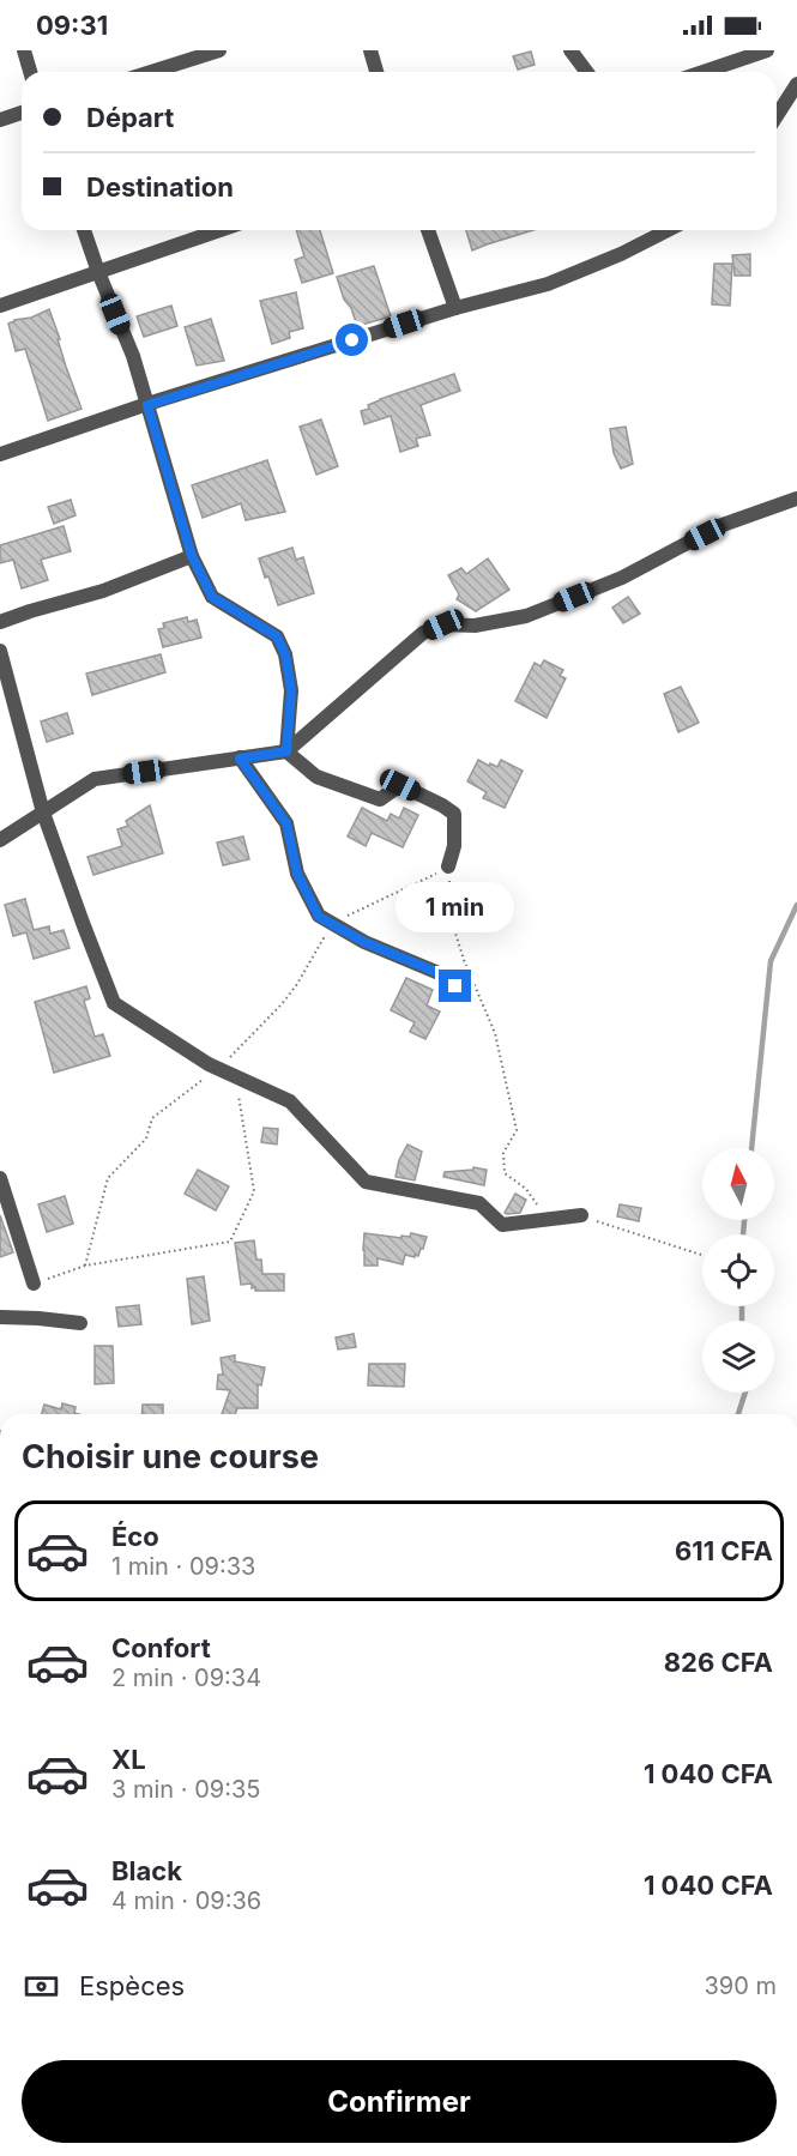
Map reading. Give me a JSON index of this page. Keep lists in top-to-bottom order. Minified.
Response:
{"north":"top","page":{"status":"09:31","banner":["Départ","Destination"],"bubble":"1 min","heading":"Choisir une course","list":[{"name":"Éco","note":"1 min · 09:33","value":"611 CFA"},{"name":"Confort","note":"2 min · 09:34","value":"826 CFA"},{"name":"XL","note":"3 min · 09:35","value":"1 040 CFA"},{"name":"Black","note":"4 min · 09:36","value":"1 040 CFA"}],"pay":["Espèces","390 m"],"buttons":"Confirmer"}}
